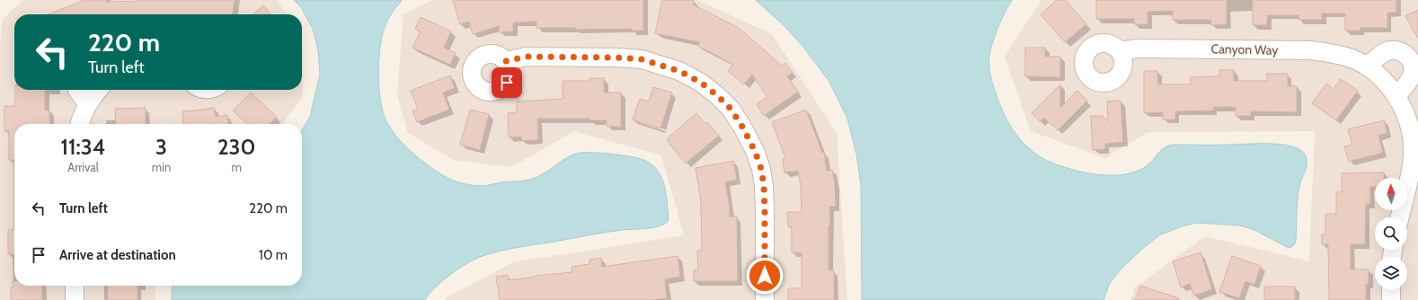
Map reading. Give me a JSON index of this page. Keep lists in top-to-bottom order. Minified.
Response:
{"streets":{"street":["Canyon Way"]},"north":"top","page":{"turn":["220 m","Turn left"],"eta":["11:34","Arrival","3","min","230","m"],"list":[{"name":"Turn left","value":"220 m"},{"name":"Arrive at destination","value":"10 m"}]}}
